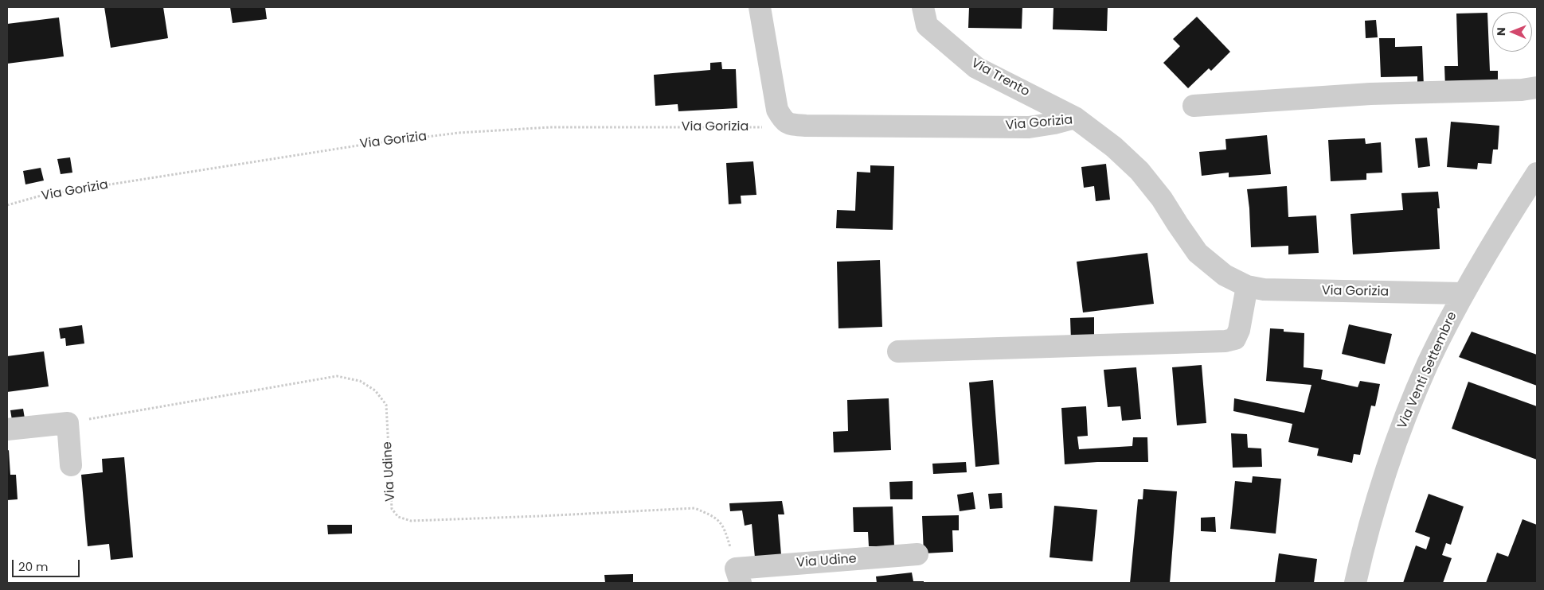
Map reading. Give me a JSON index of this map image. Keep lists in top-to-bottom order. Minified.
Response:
{"streets":{"street":["Via Trento","Via Gorizia","Via Venti Settembre","Via Udine"]},"crossings":[["Via Trento","Via Gorizia"],["Via Gorizia","Via Venti Settembre"]],"scale_bar":"20 m","north":"left"}
